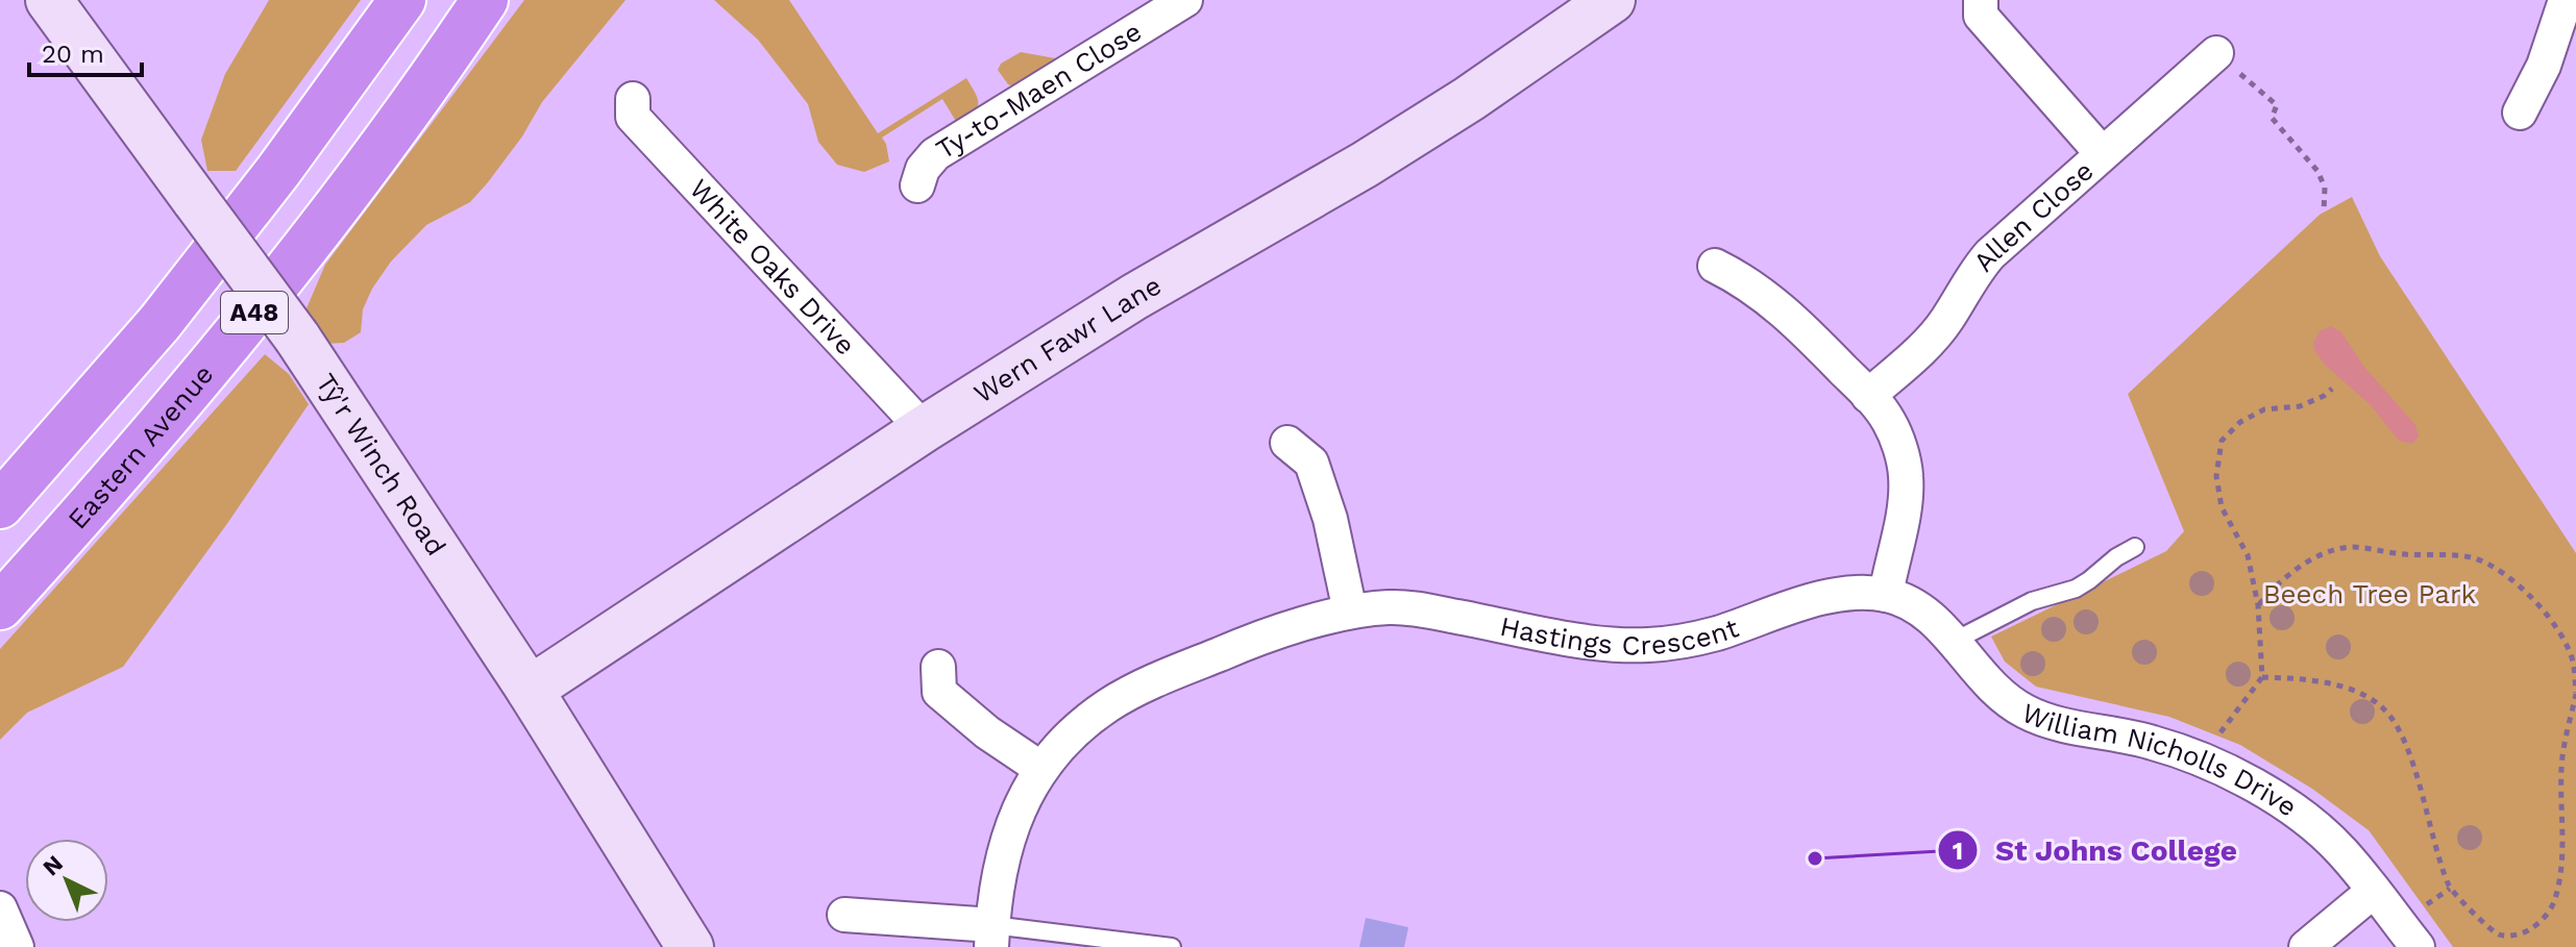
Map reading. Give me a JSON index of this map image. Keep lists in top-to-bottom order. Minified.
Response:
{"streets":{"highway":["A48","Eastern Avenue"],"street":["Ty-to-Maen Close","Allen Close","White Oaks Drive","Wern Fawr Lane","Tŷ'r Winch Road","Hastings Crescent","William Nicholls Drive"]},"crossings":[["White Oaks Drive","Wern Fawr Lane"],["Wern Fawr Lane","Tŷ'r Winch Road"],["Hastings Crescent","William Nicholls Drive"]],"parks":["Beech Tree Park"],"places":["St Johns College"],"scale_bar":"20 m","north":"top left"}
